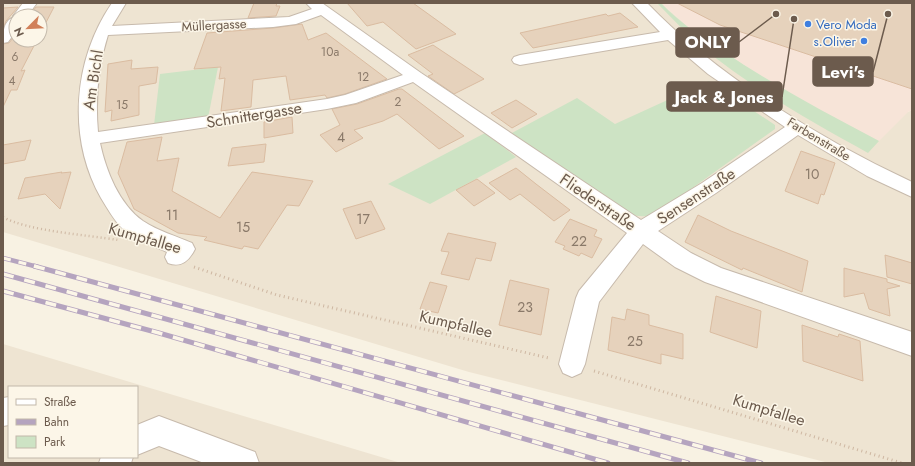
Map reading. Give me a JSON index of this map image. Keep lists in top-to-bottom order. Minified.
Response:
{"streets":{"street":["Müllergasse","Am Bichl","Schnittergasse","Farbenstraße","Sensenstraße","Fliederstraße"],"path":["Kumpfallee"]},"crossings":[["Müllergasse","Am Bichl"],["Müllergasse","Fliederstraße"],["Am Bichl","Schnittergasse"],["Am Bichl","Kumpfallee"],["Schnittergasse","Fliederstraße"],["Farbenstraße","Sensenstraße"],["Sensenstraße","Fliederstraße"],["Sensenstraße","Kumpfallee"]],"places":["ONLY","Levi's","Jack & Jones","Vero Moda","s.Oliver"],"house_numbers":["10a","6","12","4","2","15","4","10","11","17","15","22","23","25"],"legend":["Straße","Bahn","Park"],"north":"bottom left"}
